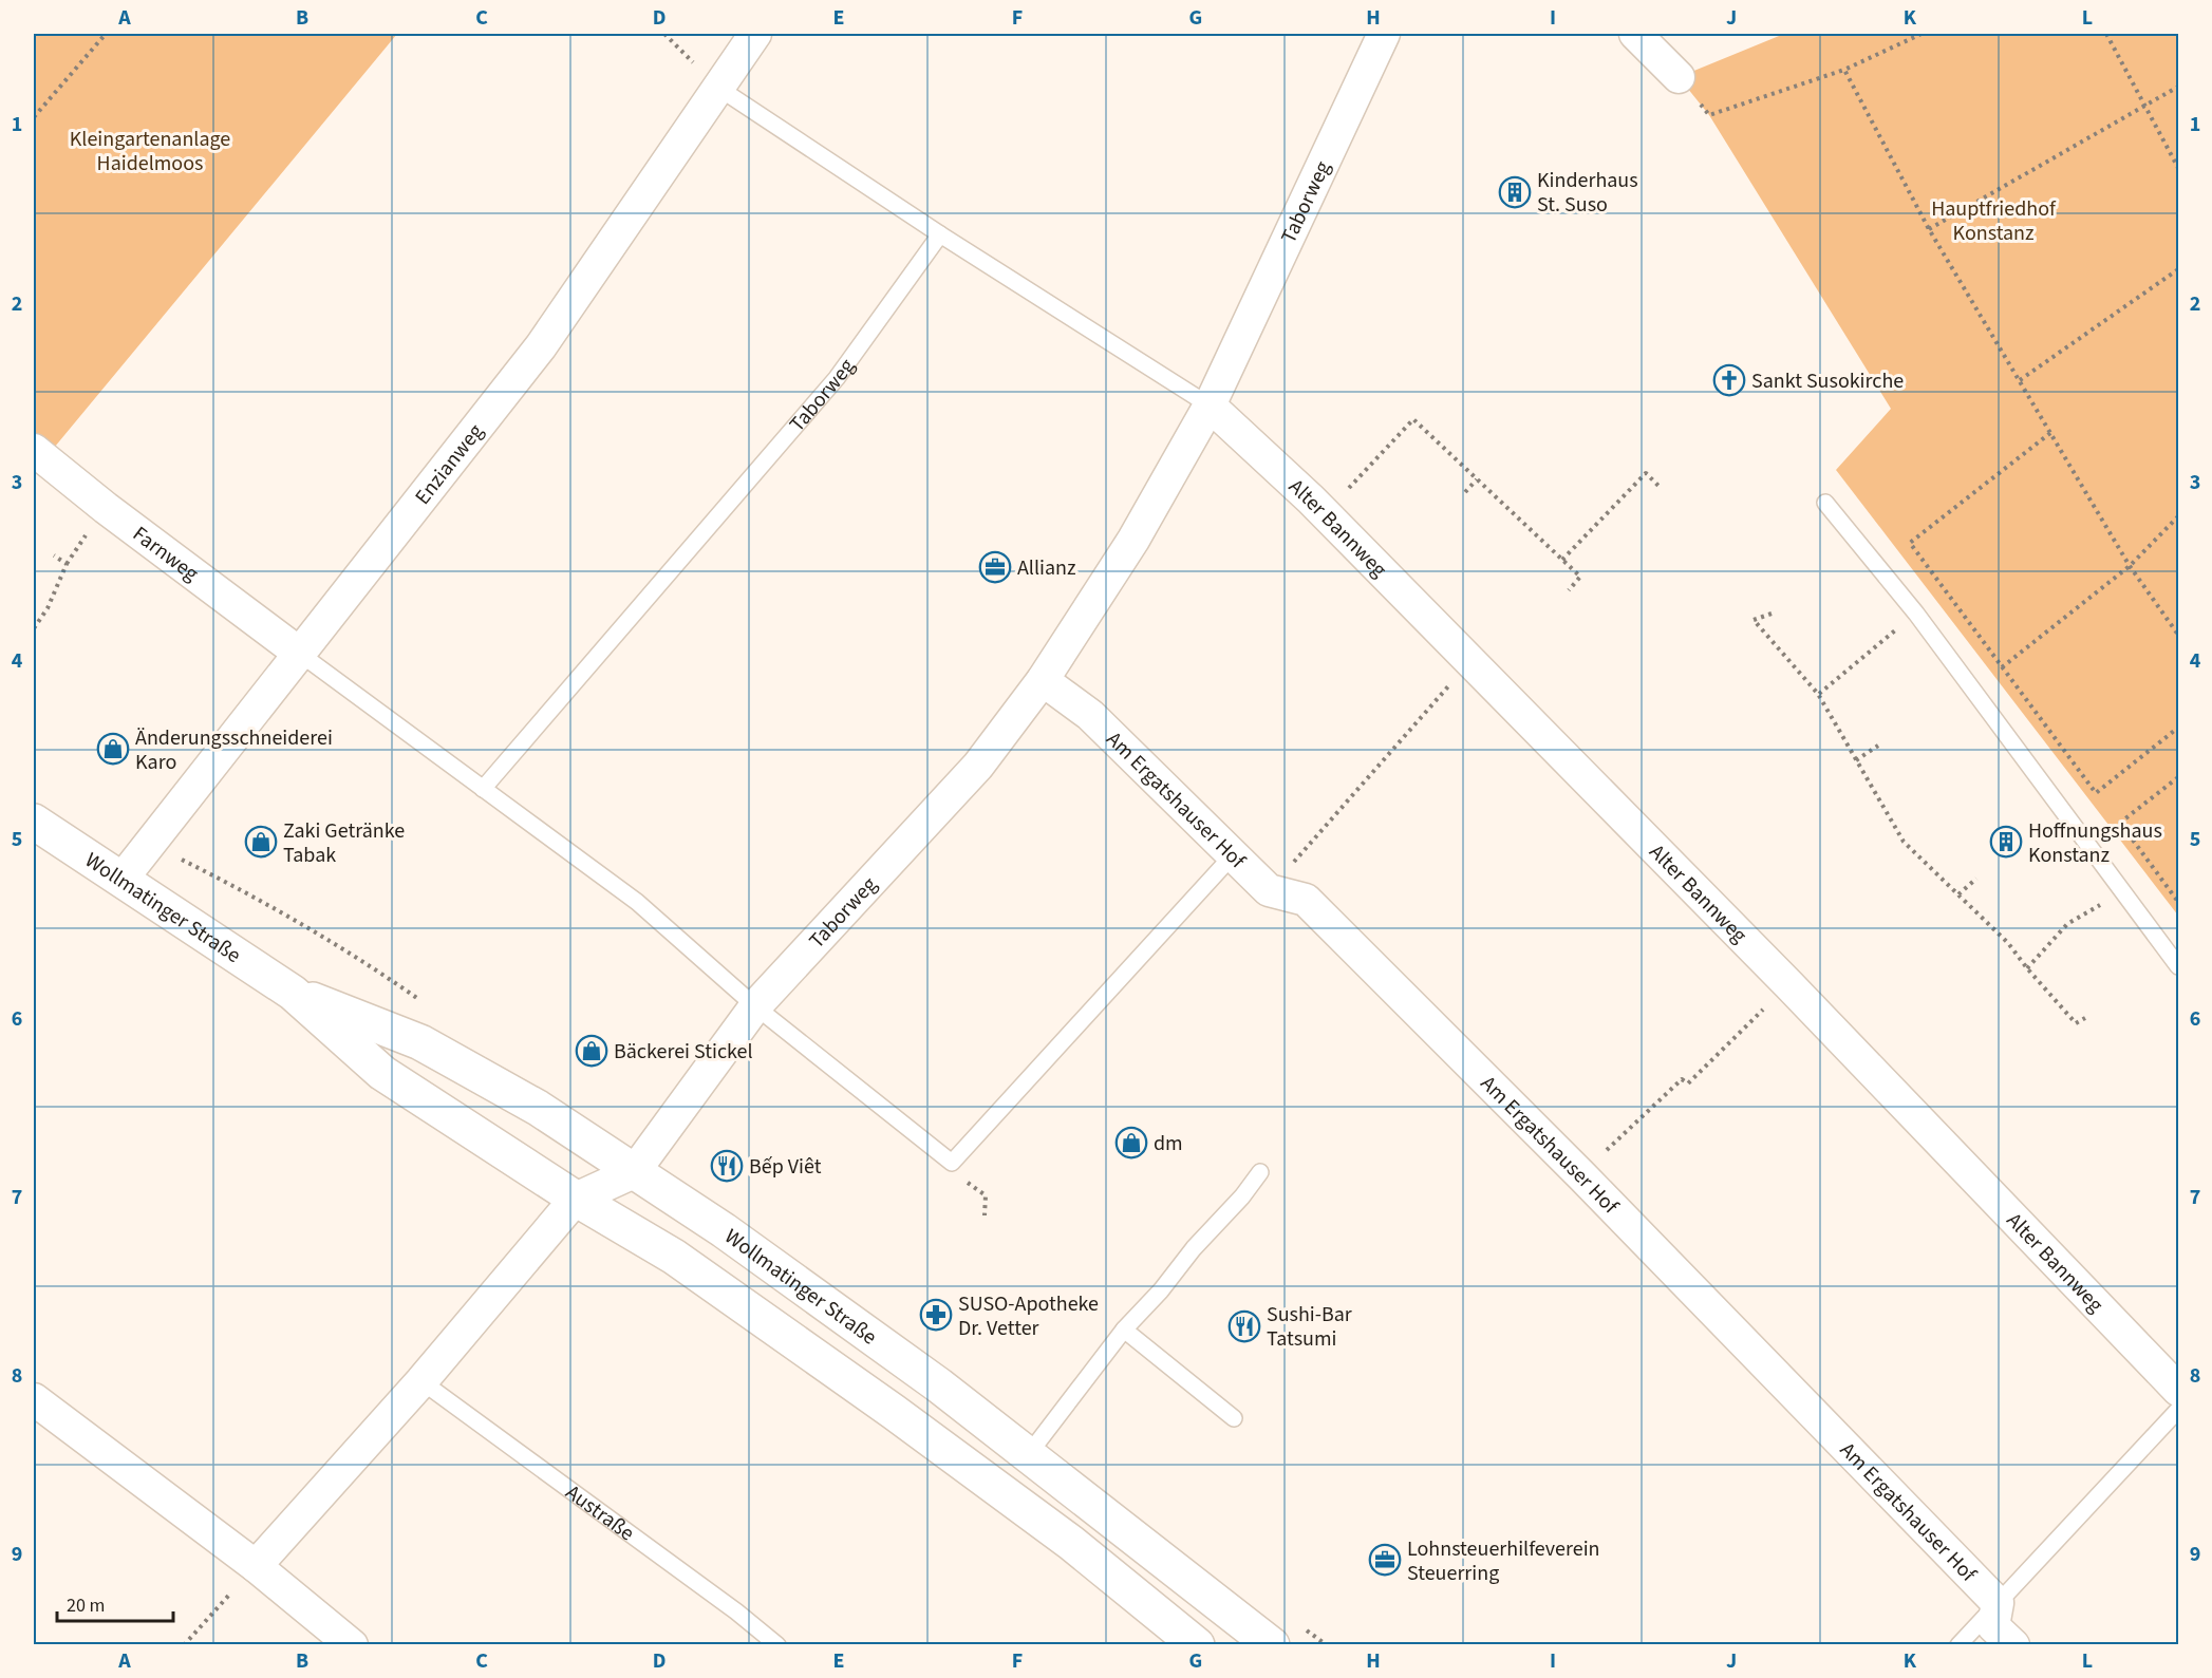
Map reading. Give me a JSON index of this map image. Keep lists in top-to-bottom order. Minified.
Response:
{"streets":{"main road":["Wollmatinger Straße"],"street":["Taborweg","Enzianweg","Alter Bannweg","Farnweg","Am Ergatshauser Hof"],"lane":["Austraße"]},"crossings":[["Taborweg","Alter Bannweg"],["Taborweg","Am Ergatshauser Hof"],["Taborweg","Wollmatinger Straße"],["Enzianweg","Farnweg"],["Enzianweg","Wollmatinger Straße"]],"parks":["Kleingartenanlage Haidelmoos","Hauptfriedhof Konstanz"],"places":{"building":["Kinderhaus St. Suso","Hoffnungshaus Konstanz"],"church":["Sankt Susokirche"],"office":["Allianz","Lohnsteuerhilfeverein Steuerring"],"shop":["Änderungsschneiderei Karo","Zaki Getränke Tabak","Bäckerei Stickel","dm"],"restaurant":["Bếp Viêt","Sushi-Bar Tatsumi"],"pharmacy":["SUSO-Apotheke Dr. Vetter"]},"scale_bar":"20 m","grid":{"columns":["A","B","C","D","E","F","G","H","I","J","K","L"],"rows":["1","2","3","4","5","6","7","8","9"]}}
